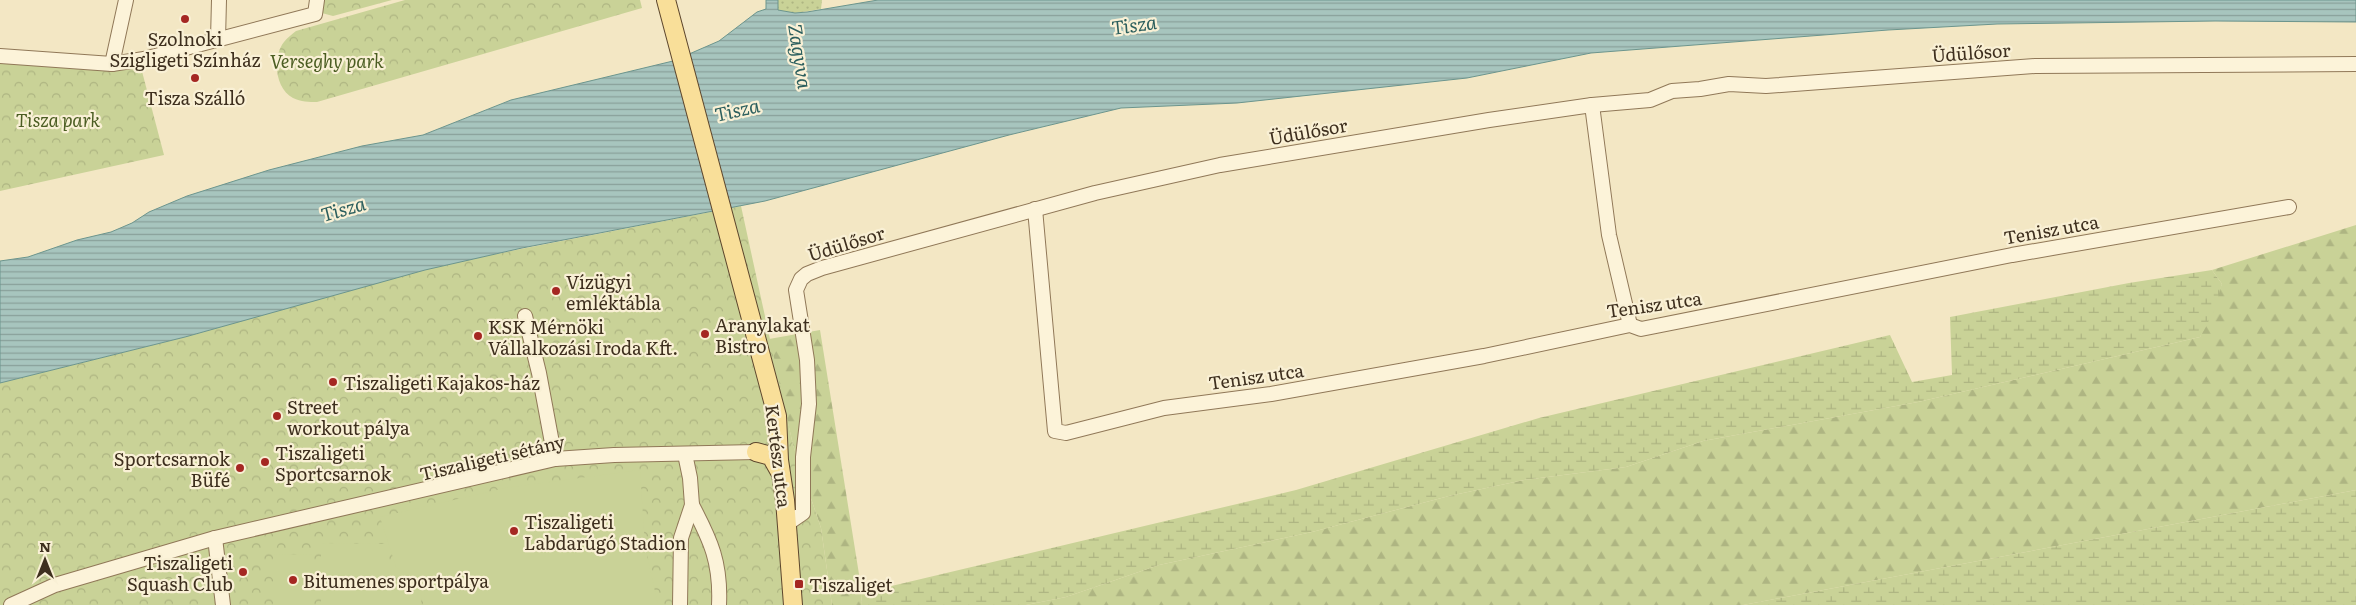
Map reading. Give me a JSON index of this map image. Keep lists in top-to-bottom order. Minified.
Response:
{"streets":{"main road":["Kertész utca"],"street":["Üdülősor","Tenisz utca","Tiszaligeti sétány"]},"crossings":[["Üdülősor","Tenisz utca"],["Üdülősor","Kertész utca"]],"water":["Tisza","Zagyva"],"parks":["Verseghy park","Tisza park"],"places":{"other":["Szolnoki Szigligeti Színház","Tisza Szálló","Vízügyi emléktábla","Aranylakat Bistro","KSK Mérnöki Vállalkozási Iroda Kft.","Tiszaligeti Kajakos-ház","Street workout pálya","Tiszaligeti Sportcsarnok","Sportcsarnok Büfé","Tiszaligeti Labdarúgó Stadion","Tiszaligeti Squash Club","Bitumenes sportpálya"],"transit":["Tiszaliget"]},"north":"top"}
